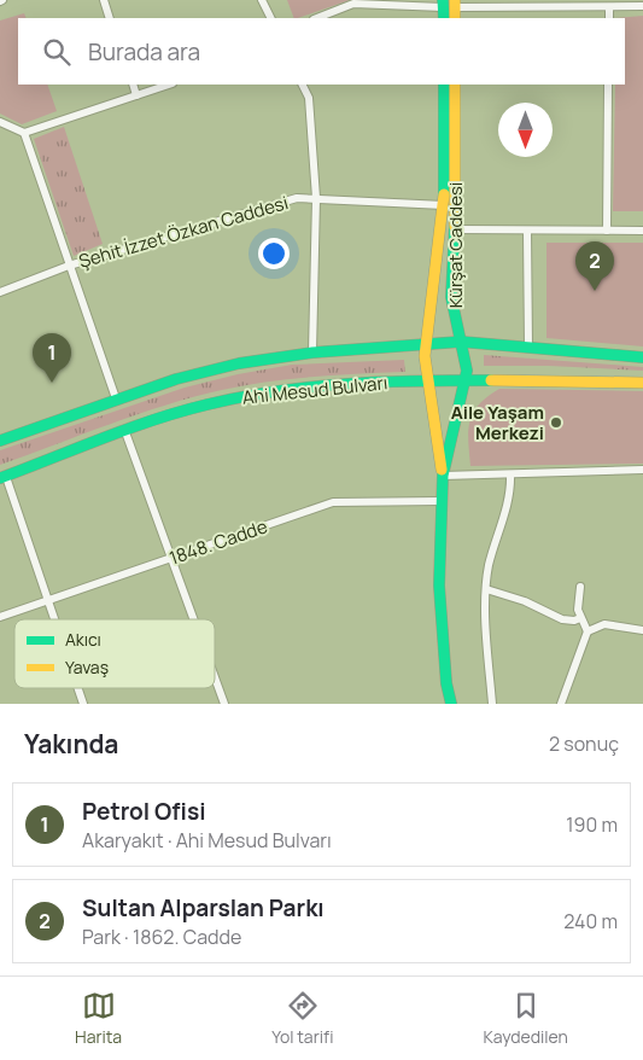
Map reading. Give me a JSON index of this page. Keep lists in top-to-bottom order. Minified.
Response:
{"streets":{"main road":["Kürşat Caddesi","Ahi Mesud Bulvarı"],"street":["Şehit İzzet Özkan Caddesi","1848. Cadde"]},"crossings":[["Şehit İzzet Özkan Caddesi","Kürşat Caddesi"],["Kürşat Caddesi","Ahi Mesud Bulvarı"],["Kürşat Caddesi","1848. Cadde"]],"places":["Aile Yaşam Merkezi"],"legend":["Akıcı","Yavaş"],"north":"bottom","page":{"search":"Burada ara","pins":["2","1"],"heading":["Yakında","2 sonuç"],"list":[{"mark":"1","name":"Petrol Ofisi","note":"Akaryakıt · Ahi Mesud Bulvarı","value":"190 m"},{"mark":"2","name":"Sultan Alparslan Parkı","note":"Park · 1862. Cadde","value":"240 m"}],"nav":["Harita","Yol tarifi","Kaydedilen"]}}
